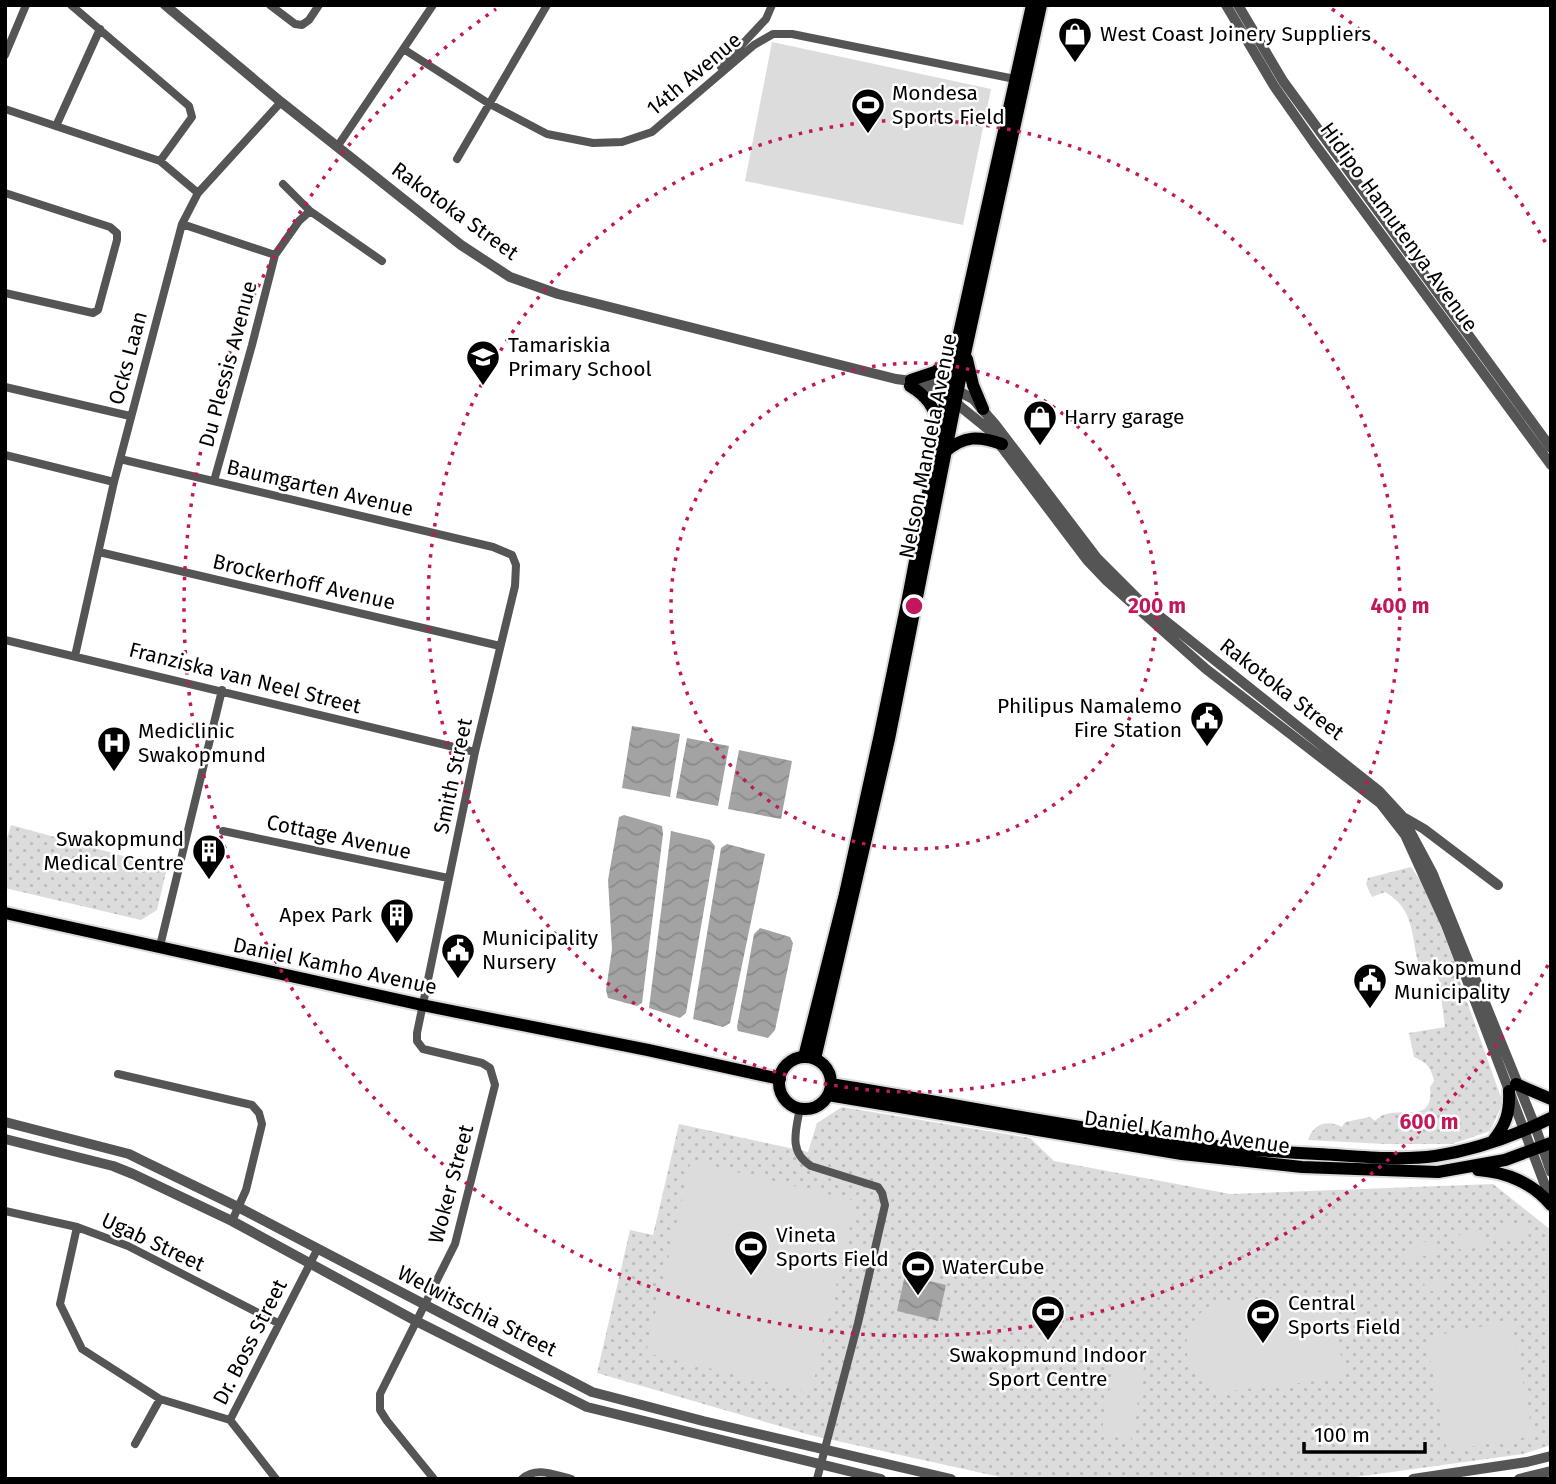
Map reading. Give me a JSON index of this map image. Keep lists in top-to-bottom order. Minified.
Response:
{"streets":{"main road":["Nelson Mandela Avenue","Daniel Kamho Avenue"],"street":["14th Avenue","Rakotoka Street","Hidipo Hamutenya Avenue","Ocks Laan","Du Plessis Avenue","Baumgarten Avenue","Brockerhoff Avenue","Franziska van Neel Street","Smith Street","Cottage Avenue","Woker Street","Ugab Street","Welwitschia Street","Dr. Boss Street"]},"crossings":[["14th Avenue","Nelson Mandela Avenue"],["Rakotoka Street","Ocks Laan"],["Rakotoka Street","Nelson Mandela Avenue"],["Rakotoka Street","Daniel Kamho Avenue"],["Ocks Laan","Baumgarten Avenue"],["Ocks Laan","Brockerhoff Avenue"],["Ocks Laan","Franziska van Neel Street"],["Du Plessis Avenue","Baumgarten Avenue"],["Nelson Mandela Avenue","Daniel Kamho Avenue"],["Baumgarten Avenue","Smith Street"],["Brockerhoff Avenue","Smith Street"],["Franziska van Neel Street","Smith Street"],["Smith Street","Cottage Avenue"],["Smith Street","Daniel Kamho Avenue"],["Smith Street","Woker Street"],["Daniel Kamho Avenue","Woker Street"],["Woker Street","Welwitschia Street"],["Ugab Street","Dr. Boss Street"],["Welwitschia Street","Dr. Boss Street"]],"places":{"shop":["West Coast Joinery Suppliers","Harry garage"],"sports":["Mondesa Sports Field","Vineta Sports Field","WaterCube","Swakopmund Indoor Sport Centre","Central Sports Field"],"school or university":["Tamariskia Primary School"],"public building":["Philipus Namalemo Fire Station","Municipality Nursery","Swakopmund Municipality"],"hospital":["Mediclinic Swakopmund"],"building":["Swakopmund Medical Centre","Apex Park"]},"scale_bar":"100 m","rings":["200 m","400 m","600 m"]}
